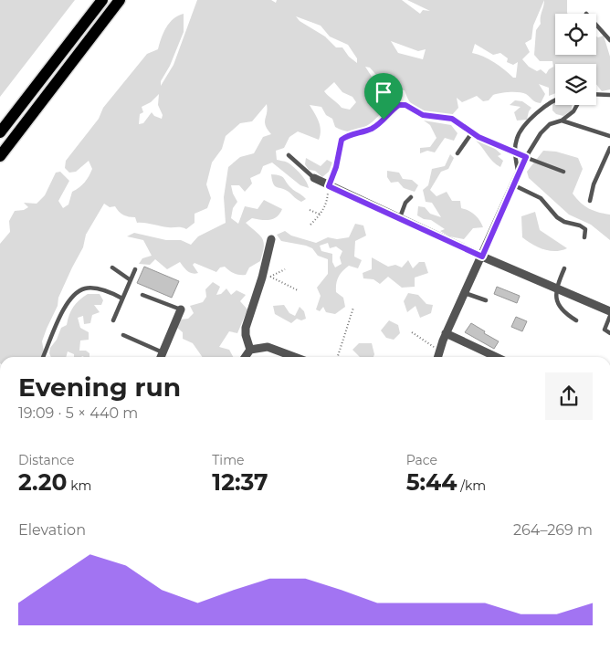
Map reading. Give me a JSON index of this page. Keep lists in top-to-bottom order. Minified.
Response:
{"page":{"heading":["Evening run","19:09 · 5 × 440 m"],"stats":[["Distance","2.20 km"],["Time","12:37"],["Pace","5:44 /km"]],"chart":["Elevation","264–269 m"]}}
